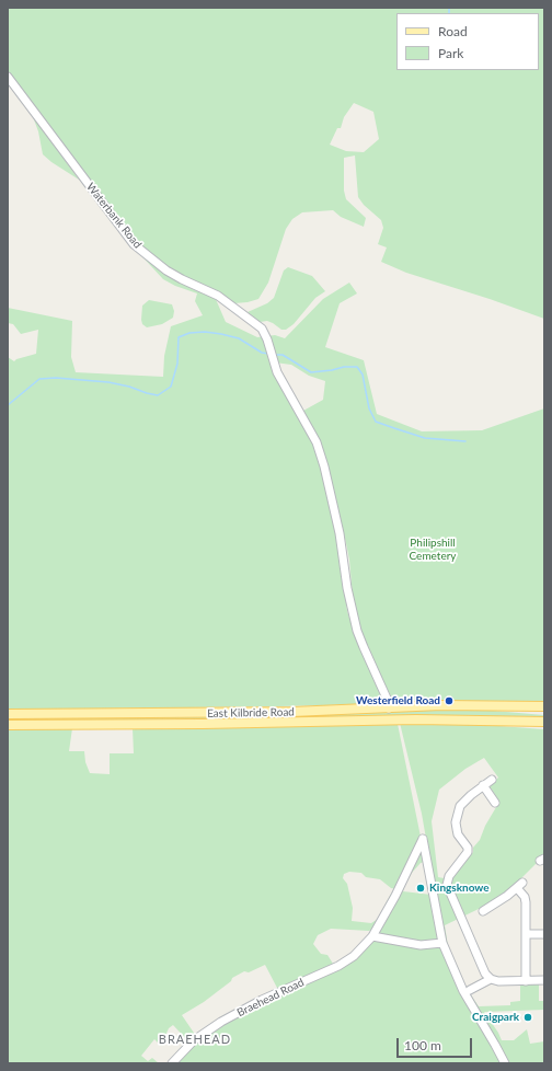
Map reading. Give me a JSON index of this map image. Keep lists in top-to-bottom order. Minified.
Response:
{"streets":{"main road":["East Kilbride Road"],"street":["Waterbank Road","Braehead Road"]},"crossings":[["Waterbank Road","East Kilbride Road"]],"districts":["BRAEHEAD"],"parks":["Philipshill Cemetery"],"places":["Westerfield Road","Kingsknowe","Craigpark"],"legend":["Road","Park"],"scale_bar":"100 m"}
